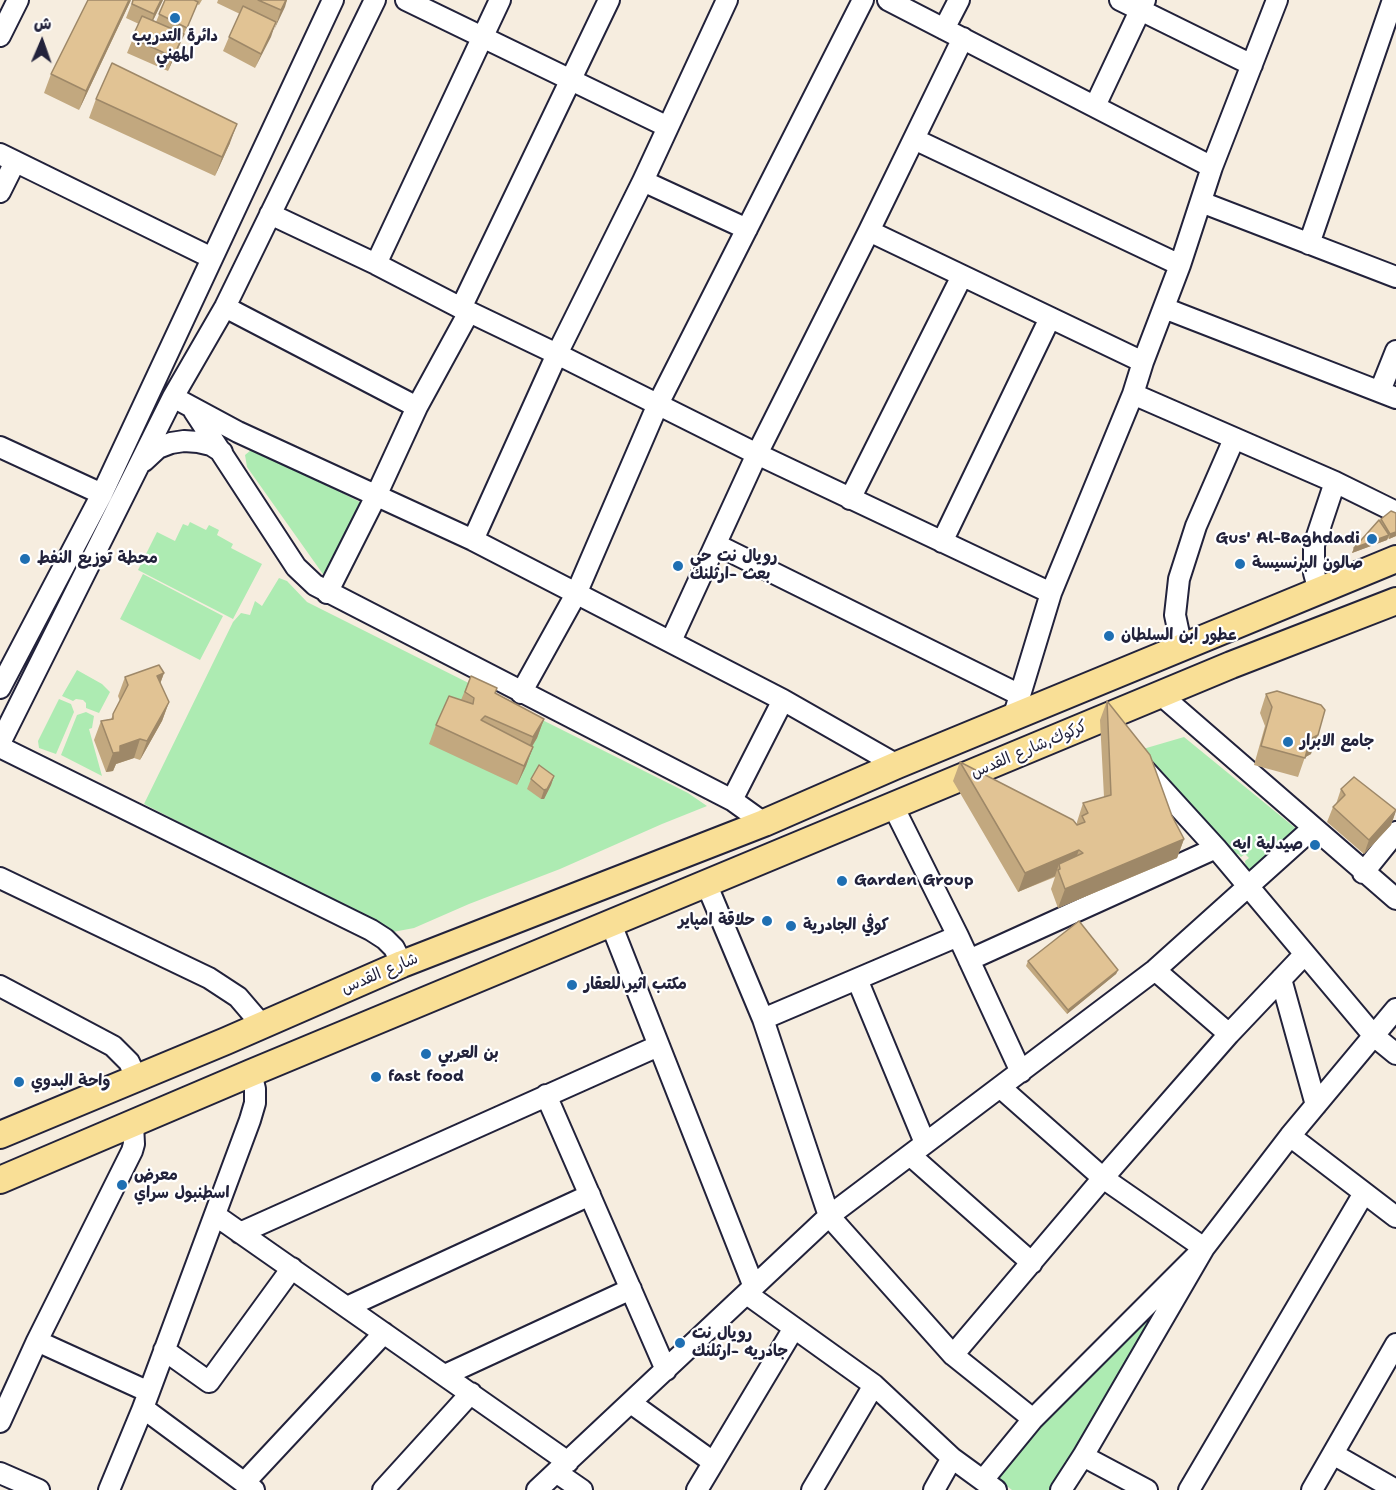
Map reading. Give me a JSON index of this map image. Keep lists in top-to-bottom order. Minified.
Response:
{"streets":{"main road":["كركوك,شارع القدس","شارع القدس"]},"places":["دائرة التدريب المهني","Gus' Al-Baghdadi","محطة توزيع النفط","صالون البرنسيسة","رويال نت حي بعث -ارثلنك","عطور ابن السلطان","جامع الابرار","صیدلیة ایە","Garden Group","حلاقة امپاير","كوفي الجادرية","مكتب اثير للعقار","بن العربي","fast food","واحة البدوي","معرض اسطنبول سراي","رويال نت جادريه -ارثلنك"],"north":"top"}
